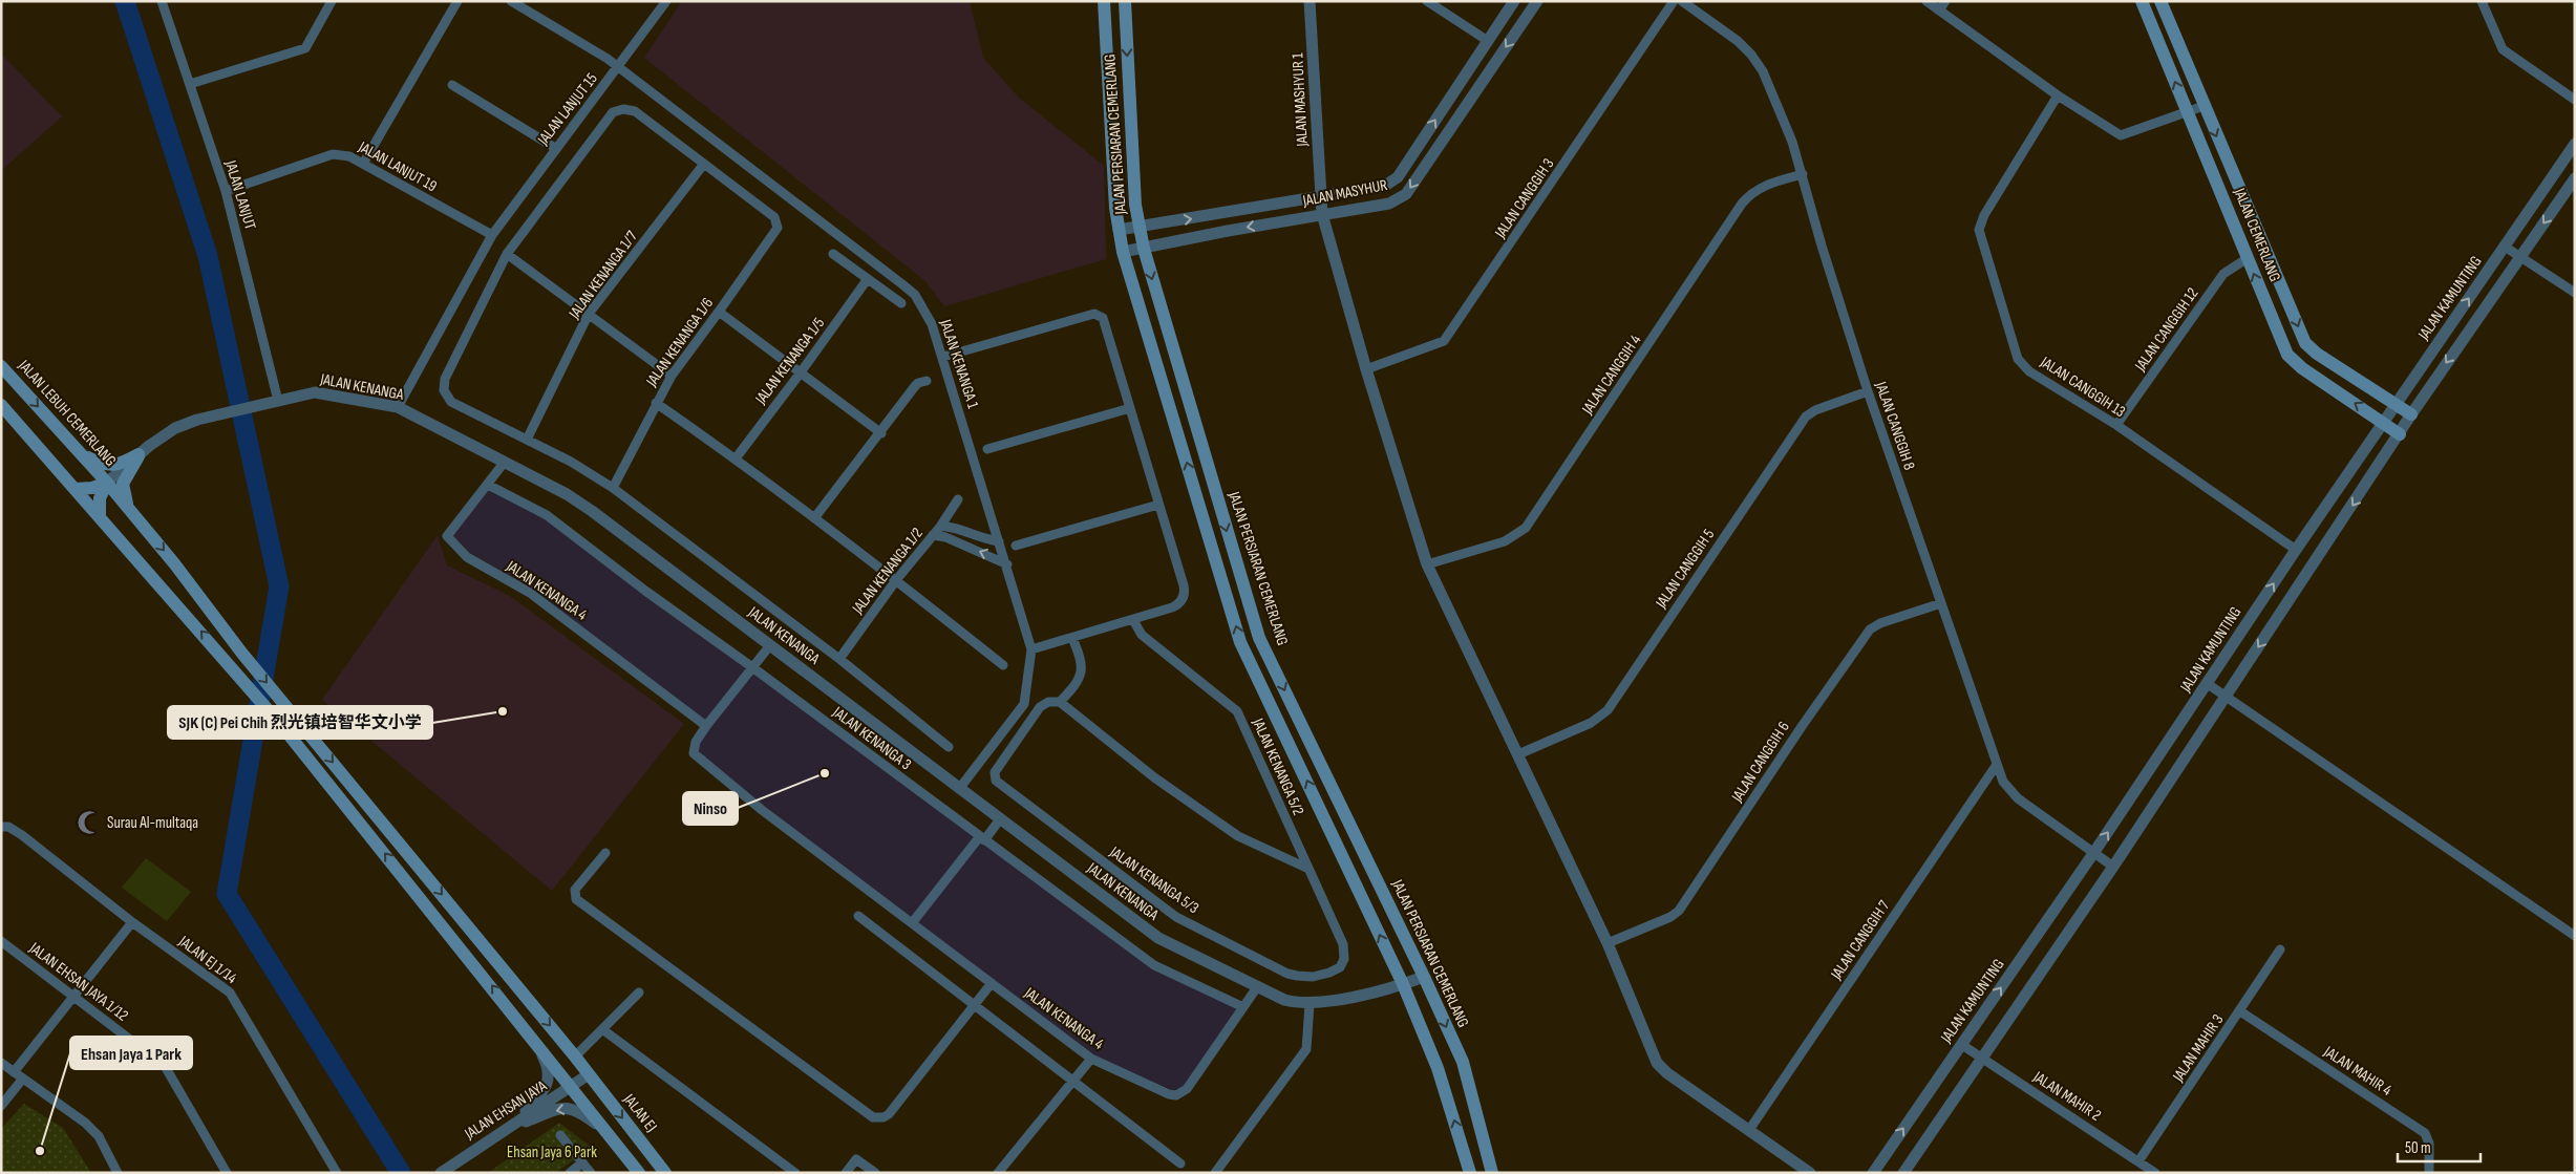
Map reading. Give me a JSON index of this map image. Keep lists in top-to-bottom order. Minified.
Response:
{"streets":{"main road":["JALAN PERSIARAN CEMERLANG","JALAN CEMERLANG","JALAN LEBUH CEMERLANG","JALAN EJ"],"street":["JALAN MASHYUR 1","JALAN LANJUT 15","JALAN LANJUT 19","JALAN MASYHUR","JALAN LANJUT","JALAN CANGGIH 3","JALAN KENANGA 1/7","JALAN KAMUNTING","JALAN CANGGIH 12","JALAN KENANGA 1/6","JALAN KENANGA 1/5","JALAN KENANGA 1","JALAN CANGGIH 4","JALAN KENANGA","JALAN CANGGIH 13","JALAN CANGGIH 8","JALAN CANGGIH 5","JALAN KENANGA 1/2","JALAN KENANGA 4","JALAN KENANGA 3","JALAN CANGGIH 6","JALAN KENANGA 5/2","JALAN KENANGA 5/3","JALAN CANGGIH 7","JALAN EJ 1/14","JALAN EHSAN JAYA 1/12","JALAN MAHIR 3","JALAN MAHIR 4","JALAN MAHIR 2","JALAN EHSAN JAYA"]},"crossings":[["JALAN MASHYUR 1","JALAN MASYHUR"],["JALAN MASHYUR 1","JALAN CANGGIH 3"],["JALAN MASHYUR 1","JALAN CANGGIH 4"],["JALAN MASHYUR 1","JALAN CANGGIH 5"],["JALAN MASHYUR 1","JALAN CANGGIH 6"],["JALAN MASHYUR 1","JALAN CANGGIH 7"],["JALAN LANJUT 15","JALAN LANJUT 19"],["JALAN LANJUT 15","JALAN KENANGA 1"],["JALAN LANJUT 15","JALAN KENANGA"],["JALAN PERSIARAN CEMERLANG","JALAN MASYHUR"],["JALAN PERSIARAN CEMERLANG","JALAN KENANGA"],["JALAN LANJUT 19","JALAN LANJUT"],["JALAN LANJUT","JALAN KENANGA"],["JALAN CEMERLANG","JALAN KAMUNTING"],["JALAN CEMERLANG","JALAN CANGGIH 12"],["JALAN KENANGA 1/7","JALAN KENANGA 1/6"],["JALAN KAMUNTING","JALAN CANGGIH 13"],["JALAN KAMUNTING","JALAN CANGGIH 8"],["JALAN KAMUNTING","JALAN MAHIR 2"],["JALAN CANGGIH 12","JALAN CANGGIH 13"],["JALAN KENANGA 1","JALAN KENANGA"],["JALAN CANGGIH 4","JALAN CANGGIH 8"],["JALAN KENANGA","JALAN LEBUH CEMERLANG"],["JALAN KENANGA","JALAN KENANGA 4"],["JALAN LEBUH CEMERLANG","JALAN EJ"],["JALAN CANGGIH 8","JALAN CANGGIH 5"],["JALAN CANGGIH 8","JALAN CANGGIH 6"],["JALAN CANGGIH 8","JALAN CANGGIH 7"],["JALAN KENANGA 4","JALAN KENANGA 3"],["JALAN KENANGA 5/2","JALAN KENANGA 5/3"],["JALAN MAHIR 3","JALAN MAHIR 4"],["JALAN MAHIR 3","JALAN MAHIR 2"],["JALAN EHSAN JAYA","JALAN EJ"]],"parks":["Ehsan Jaya 6 Park"],"places":{"other":["SJK (C) Pei Chih 烈光镇培智华文小学","Ninso","Ehsan Jaya 1 Park"],"mosque":["Surau Al-multaqa"]},"scale_bar":"50 m"}
